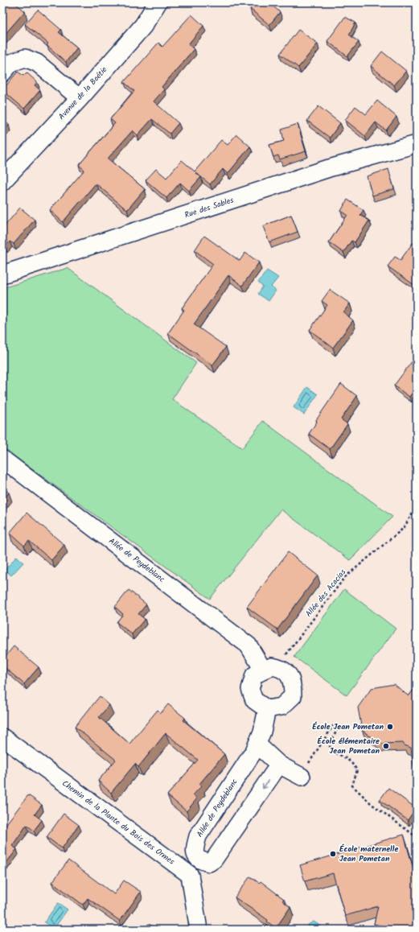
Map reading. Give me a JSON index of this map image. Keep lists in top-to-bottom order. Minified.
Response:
{"streets":{"main road":["Avenue de la Boétie"],"street":["Rue des Sables","Allée de Peydeblanc","Chemin de la Plante du Bois des Ormes"],"path":["Allée des Acacias"]},"crossings":[["Allée de Peydeblanc","Allée des Acacias"]],"places":["École Jean Pometan","École élémentaire Jean Pometan","École maternelle Jean Pometan"]}
